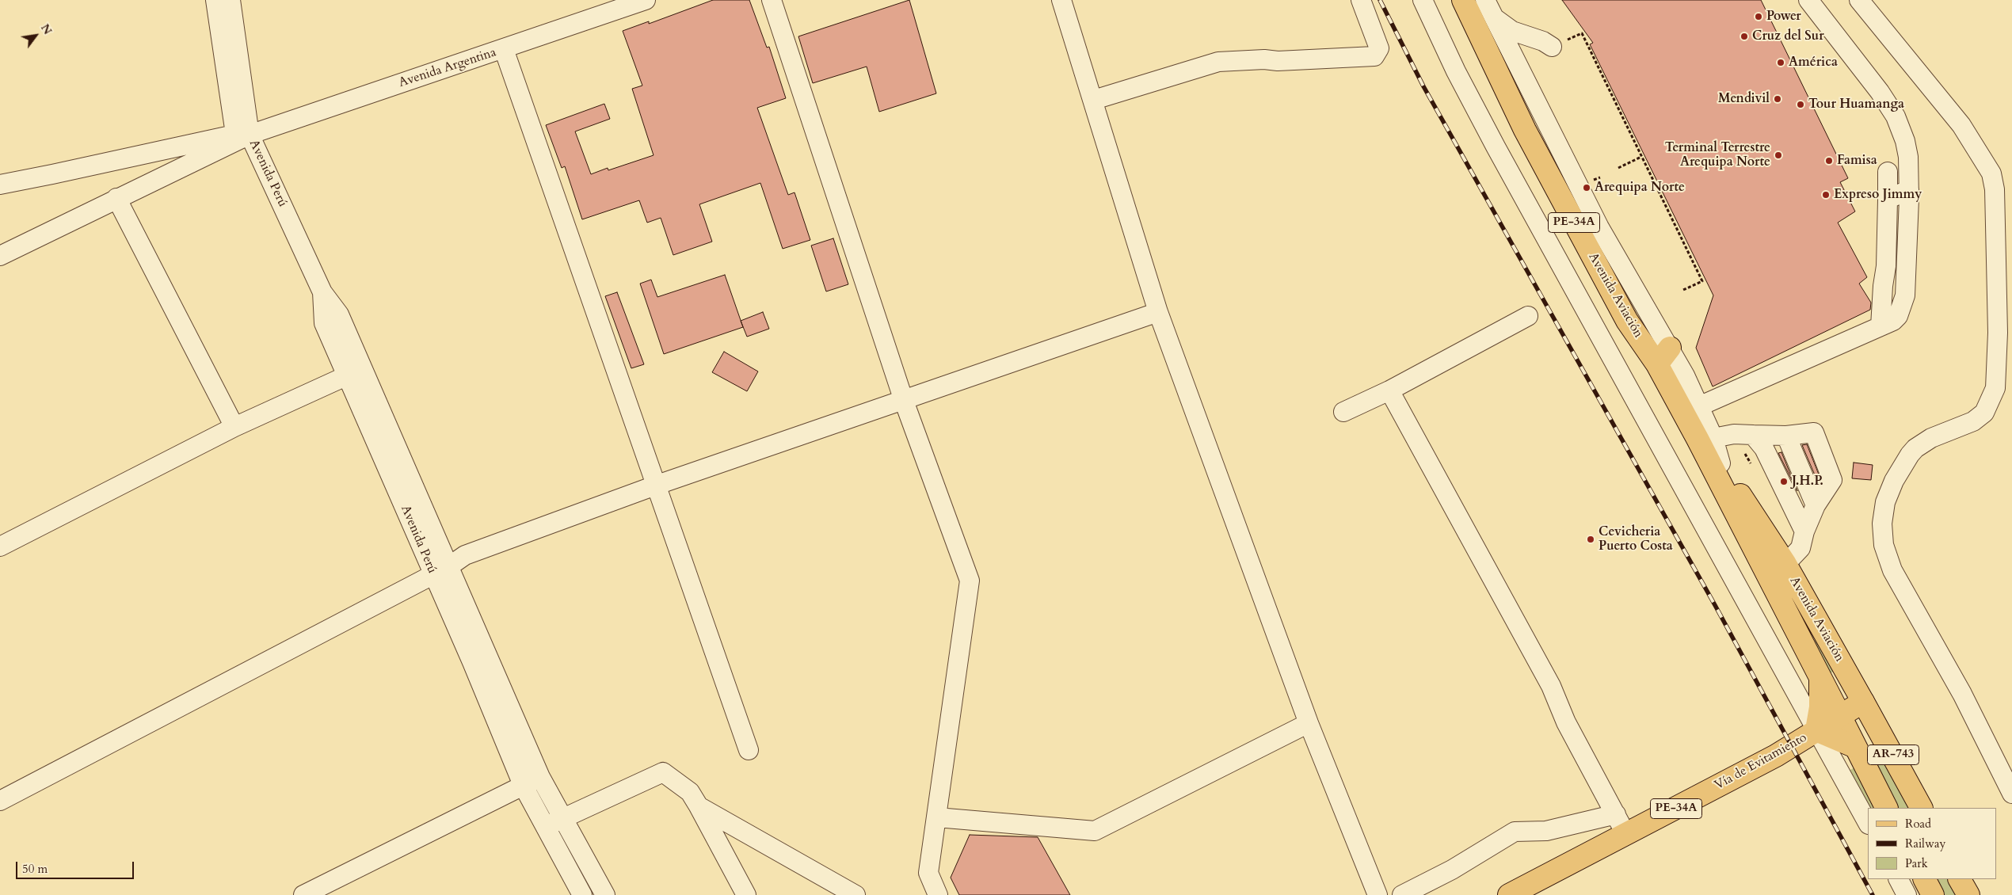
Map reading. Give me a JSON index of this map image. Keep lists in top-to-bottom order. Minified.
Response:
{"streets":{"main road":["PE-34A","Avenida Aviación","AR-743","Vía de Evitamiento"],"street":["Avenida Argentina","Avenida Perú"]},"crossings":[["Avenida Argentina","Avenida Perú"],["Avenida Aviación","Vía de Evitamiento"]],"places":["Power","Cruz del Sur","América","Mendivil","Tour Huamanga","Terminal Terrestre Arequipa Norte","Famisa","Arequipa Norte","Expreso Jimmy","J.H.P.","Cevicheria Puerto Costa"],"legend":["Road","Railway","Park"],"scale_bar":"50 m","north":"top right"}
